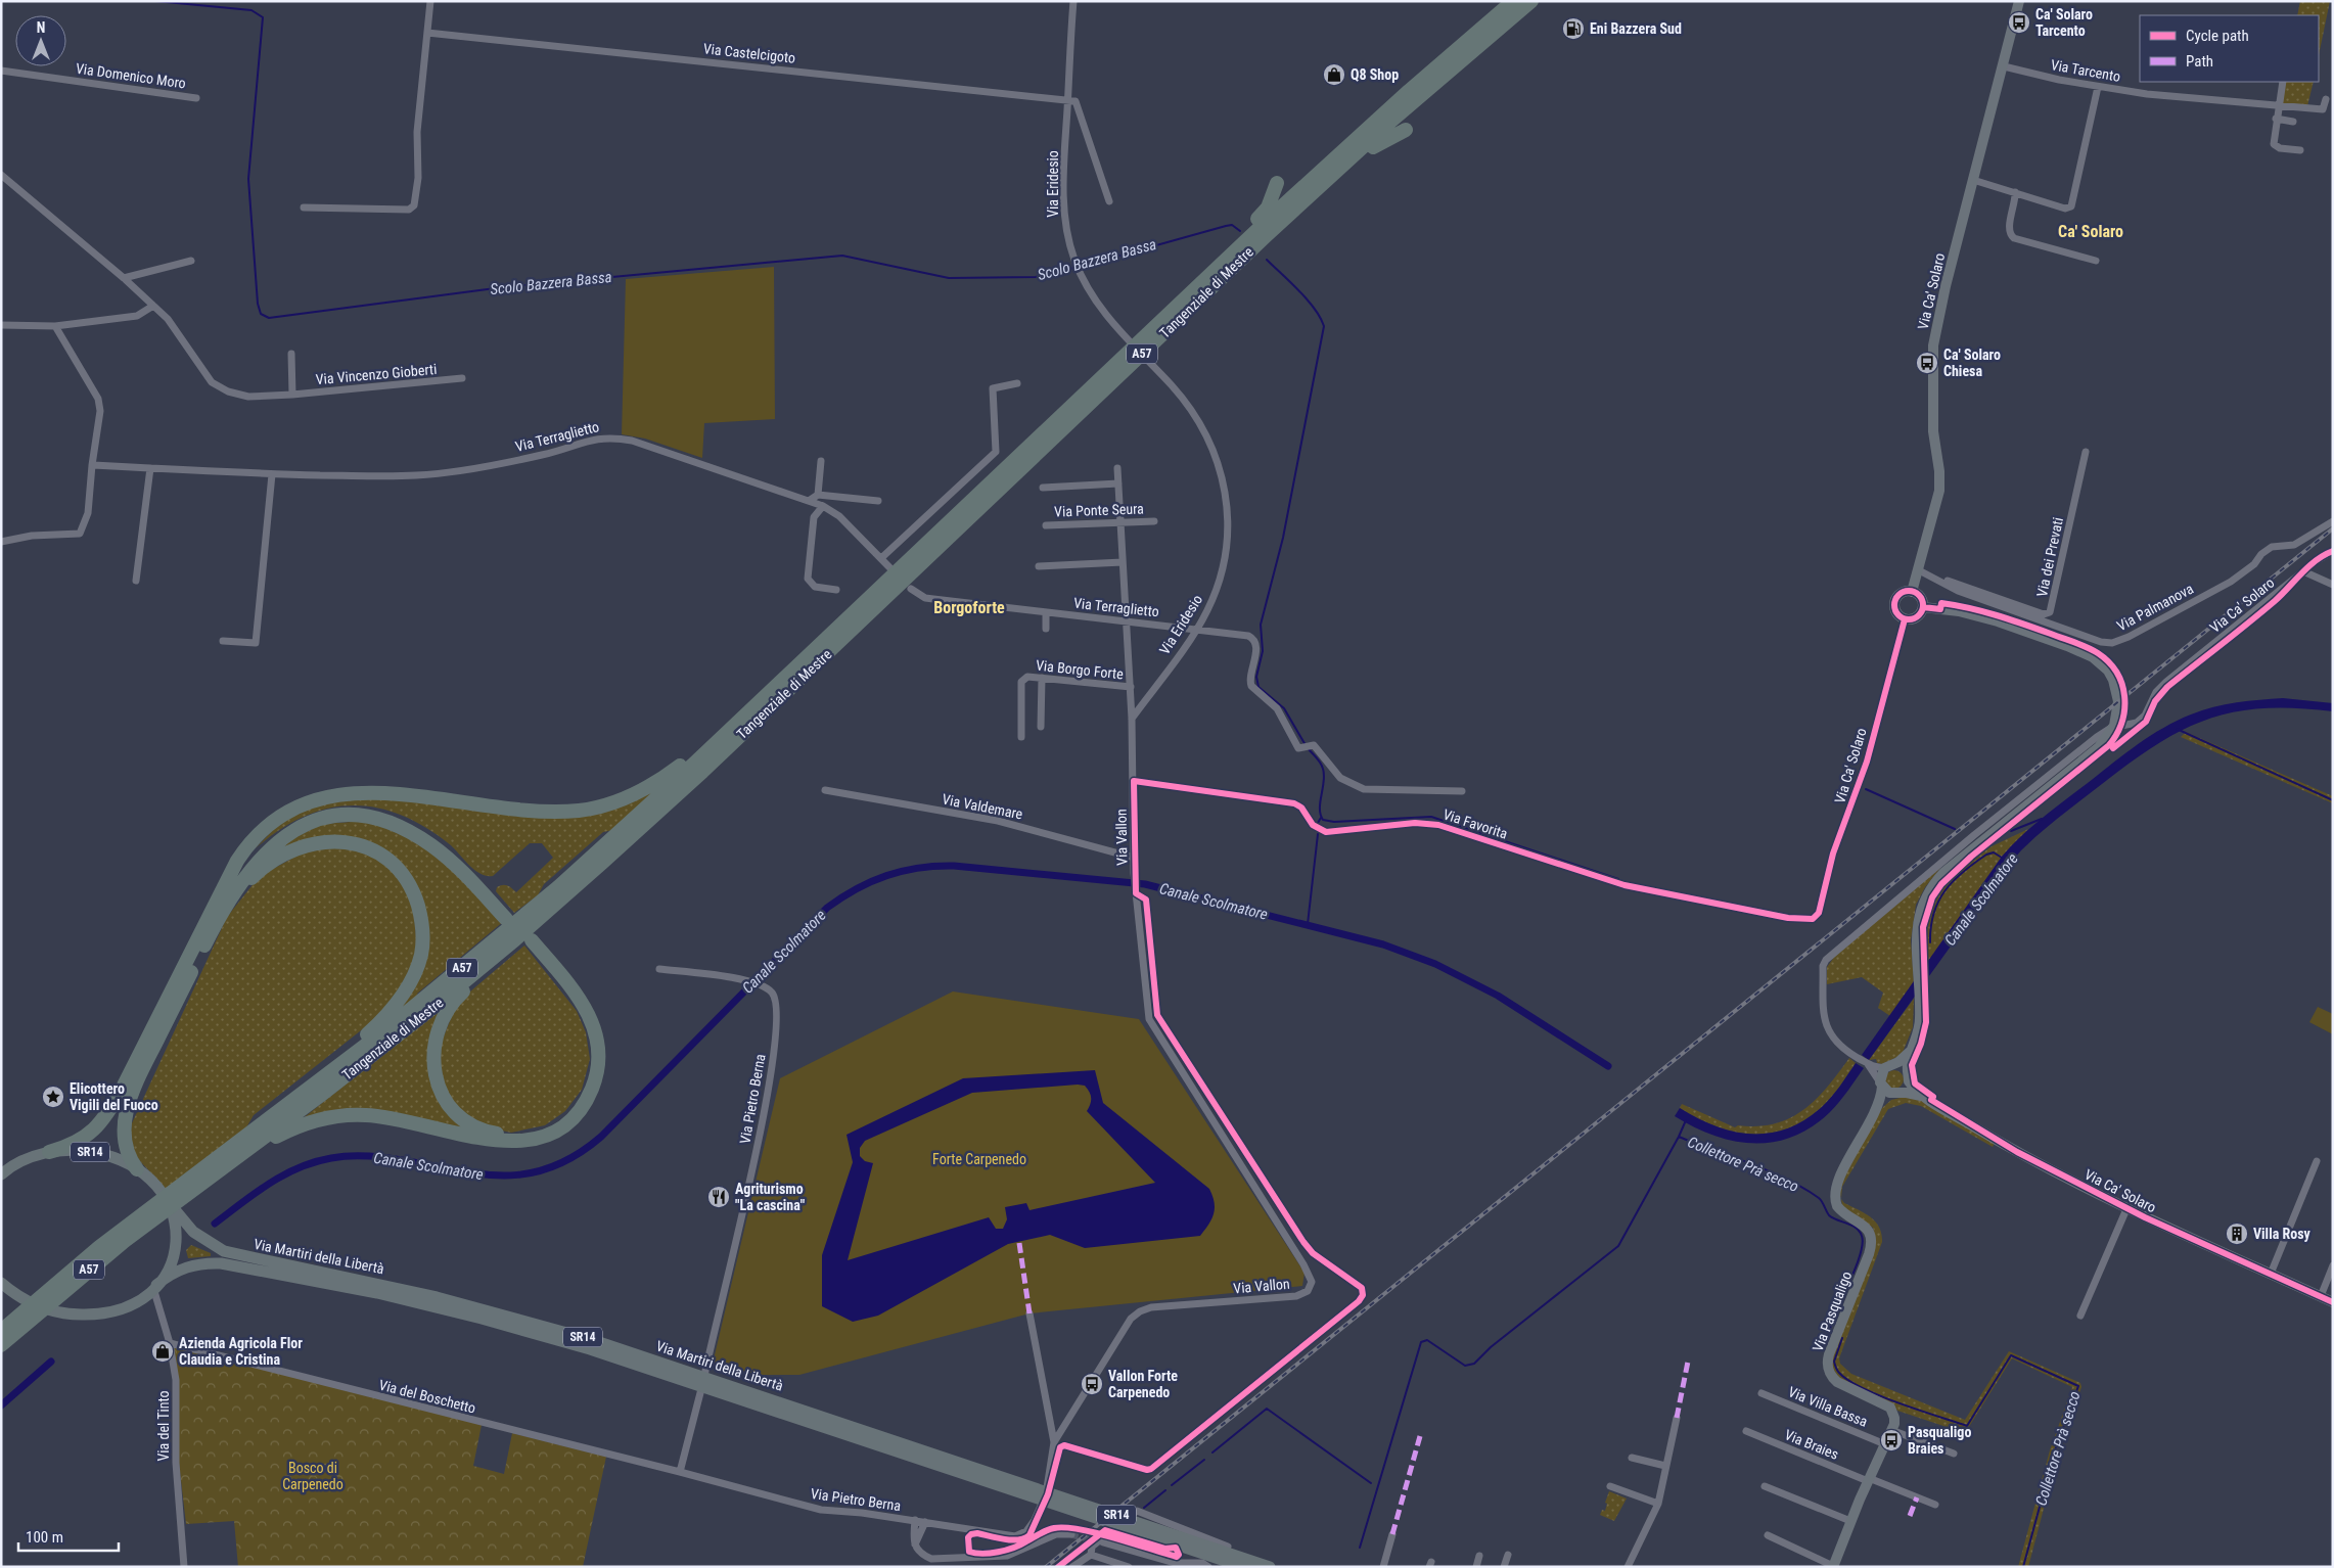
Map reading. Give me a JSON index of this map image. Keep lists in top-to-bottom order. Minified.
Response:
{"streets":{"highway":["Tangenziale di Mestre","A57"],"main road":["SR14","Via Martiri della Libertà"],"street":["Via Castelcigoto","Via Tarcento","Via Domenico Moro","Via Eridesio","Via Ca' Solaro","Via Vincenzo Gioberti","Via Terraglietto","Via Ponte Seura","Via dei Prevati","Via Palmanova","Via Borgo Forte","Via Valdemare","Via Favorita","Via Vallon","Via Pietro Berna","Via Pasqualigo","Via del Boschetto","Via Villa Bassa","Via del Tinto","Via Braies"]},"crossings":[["Via Castelcigoto","Via Eridesio"],["Via Tarcento","Via Ca' Solaro"],["Via Eridesio","Via Terraglietto"],["Via Eridesio","Via Vallon"],["Via Ca' Solaro","Via Palmanova"],["Via Ca' Solaro","Via Favorita"],["Via Ca' Solaro","Via Pasqualigo"],["Tangenziale di Mestre","A57"],["Tangenziale di Mestre","SR14"],["Tangenziale di Mestre","Via Martiri della Libertà"],["A57","SR14"],["Via Terraglietto","Via Vallon"],["Via Ponte Seura","Via Vallon"],["Via dei Prevati","Via Palmanova"],["Via Borgo Forte","Via Vallon"],["Via Valdemare","Via Vallon"],["Via Favorita","Via Vallon"],["Via Vallon","Via Pietro Berna"],["Via Pietro Berna","Via Martiri della Libertà"],["Via Pietro Berna","Via del Boschetto"],["SR14","Via Martiri della Libertà"],["SR14","Via del Tinto"],["Via Martiri della Libertà","Via del Tinto"],["Via Pasqualigo","Via Villa Bassa"],["Via Pasqualigo","Via Braies"],["Via del Boschetto","Via del Tinto"]],"districts":["Ca' Solaro","Borgoforte"],"water":["Scolo Bazzera Bassa","Canale Scolmatore","Collettore Prà secco"],"parks":["Forte Carpenedo","Bosco di Carpenedo"],"places":{"bus stop":["Ca' Solaro Tarcento","Ca' Solaro Chiesa","Vallon Forte Carpenedo","Pasqualigo Braies"],"fuel station":["Eni Bazzera Sud"],"shop":["Q8 Shop","Azienda Agricola Flor Claudia e Cristina"],"place":["Elicottero Vigili del Fuoco"],"restaurant":["Agriturismo \"La cascina\""],"building":["Villa Rosy"]},"legend":["Cycle path","Path"],"scale_bar":"100 m","north":"top"}
